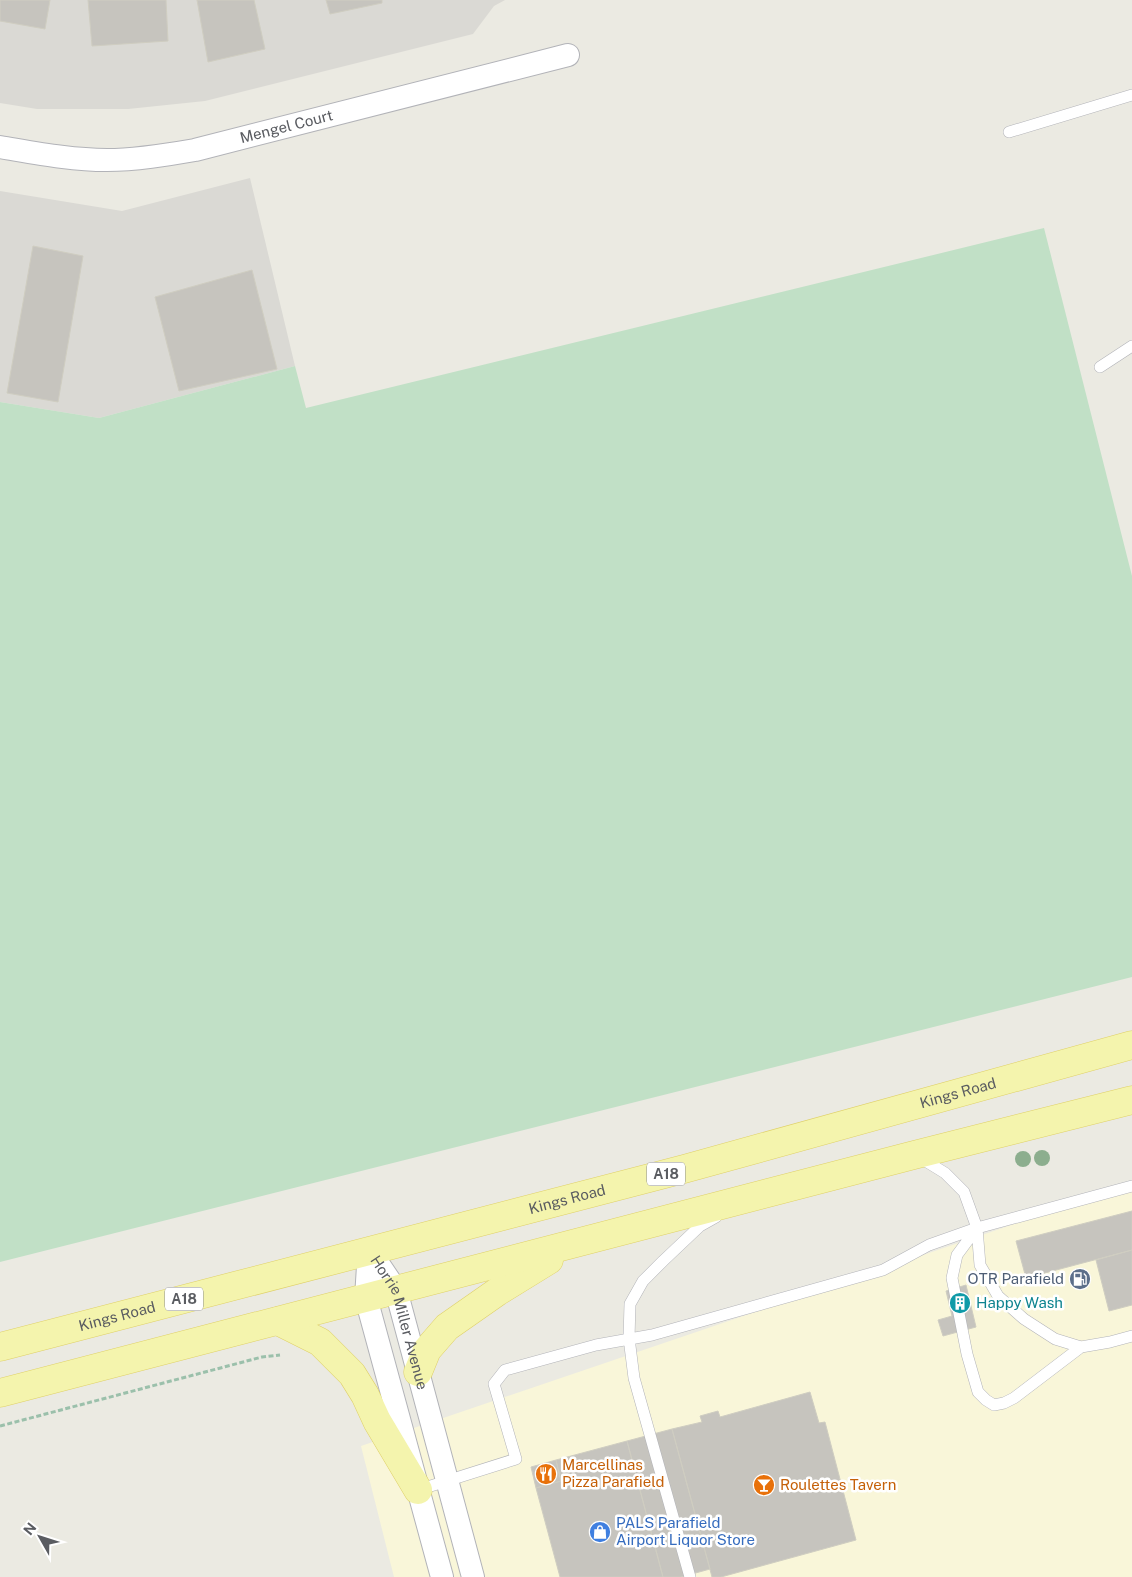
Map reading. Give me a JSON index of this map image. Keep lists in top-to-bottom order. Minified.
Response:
{"streets":{"main road":["Kings Road","A18"],"street":["Mengel Court","Horrie Miller Avenue"]},"crossings":[["Kings Road","Horrie Miller Avenue"]],"places":{"fuel station":["OTR Parafield"],"building":["Happy Wash"],"restaurant":["Marcellinas Pizza Parafield"],"bar":["Roulettes Tavern"],"shop":["PALS Parafield Airport Liquor Store"]},"north":"top left"}
